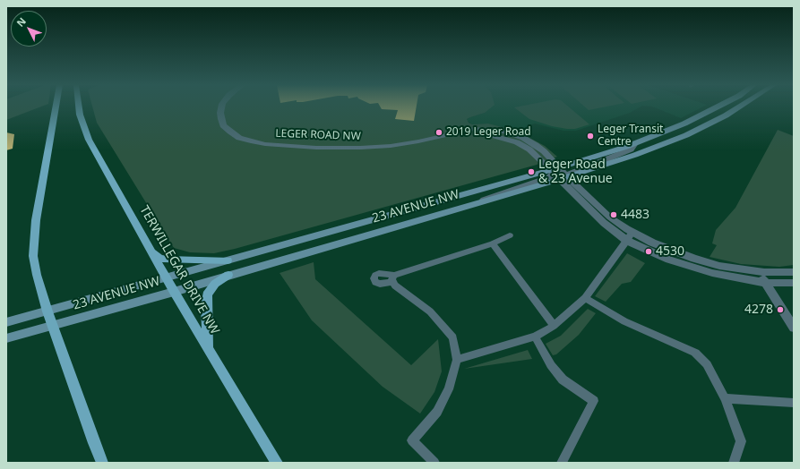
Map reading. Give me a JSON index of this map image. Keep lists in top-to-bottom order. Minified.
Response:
{"streets":{"main road":["23 AVENUE NW","TERWILLEGAR DRIVE NW"],"street":["LEGER ROAD NW"]},"crossings":[["LEGER ROAD NW","23 AVENUE NW"],["23 AVENUE NW","TERWILLEGAR DRIVE NW"]],"places":["2019 Leger Road","Leger Transit Centre","Leger Road & 23 Avenue","4483","4530","4278"],"north":"top left"}
